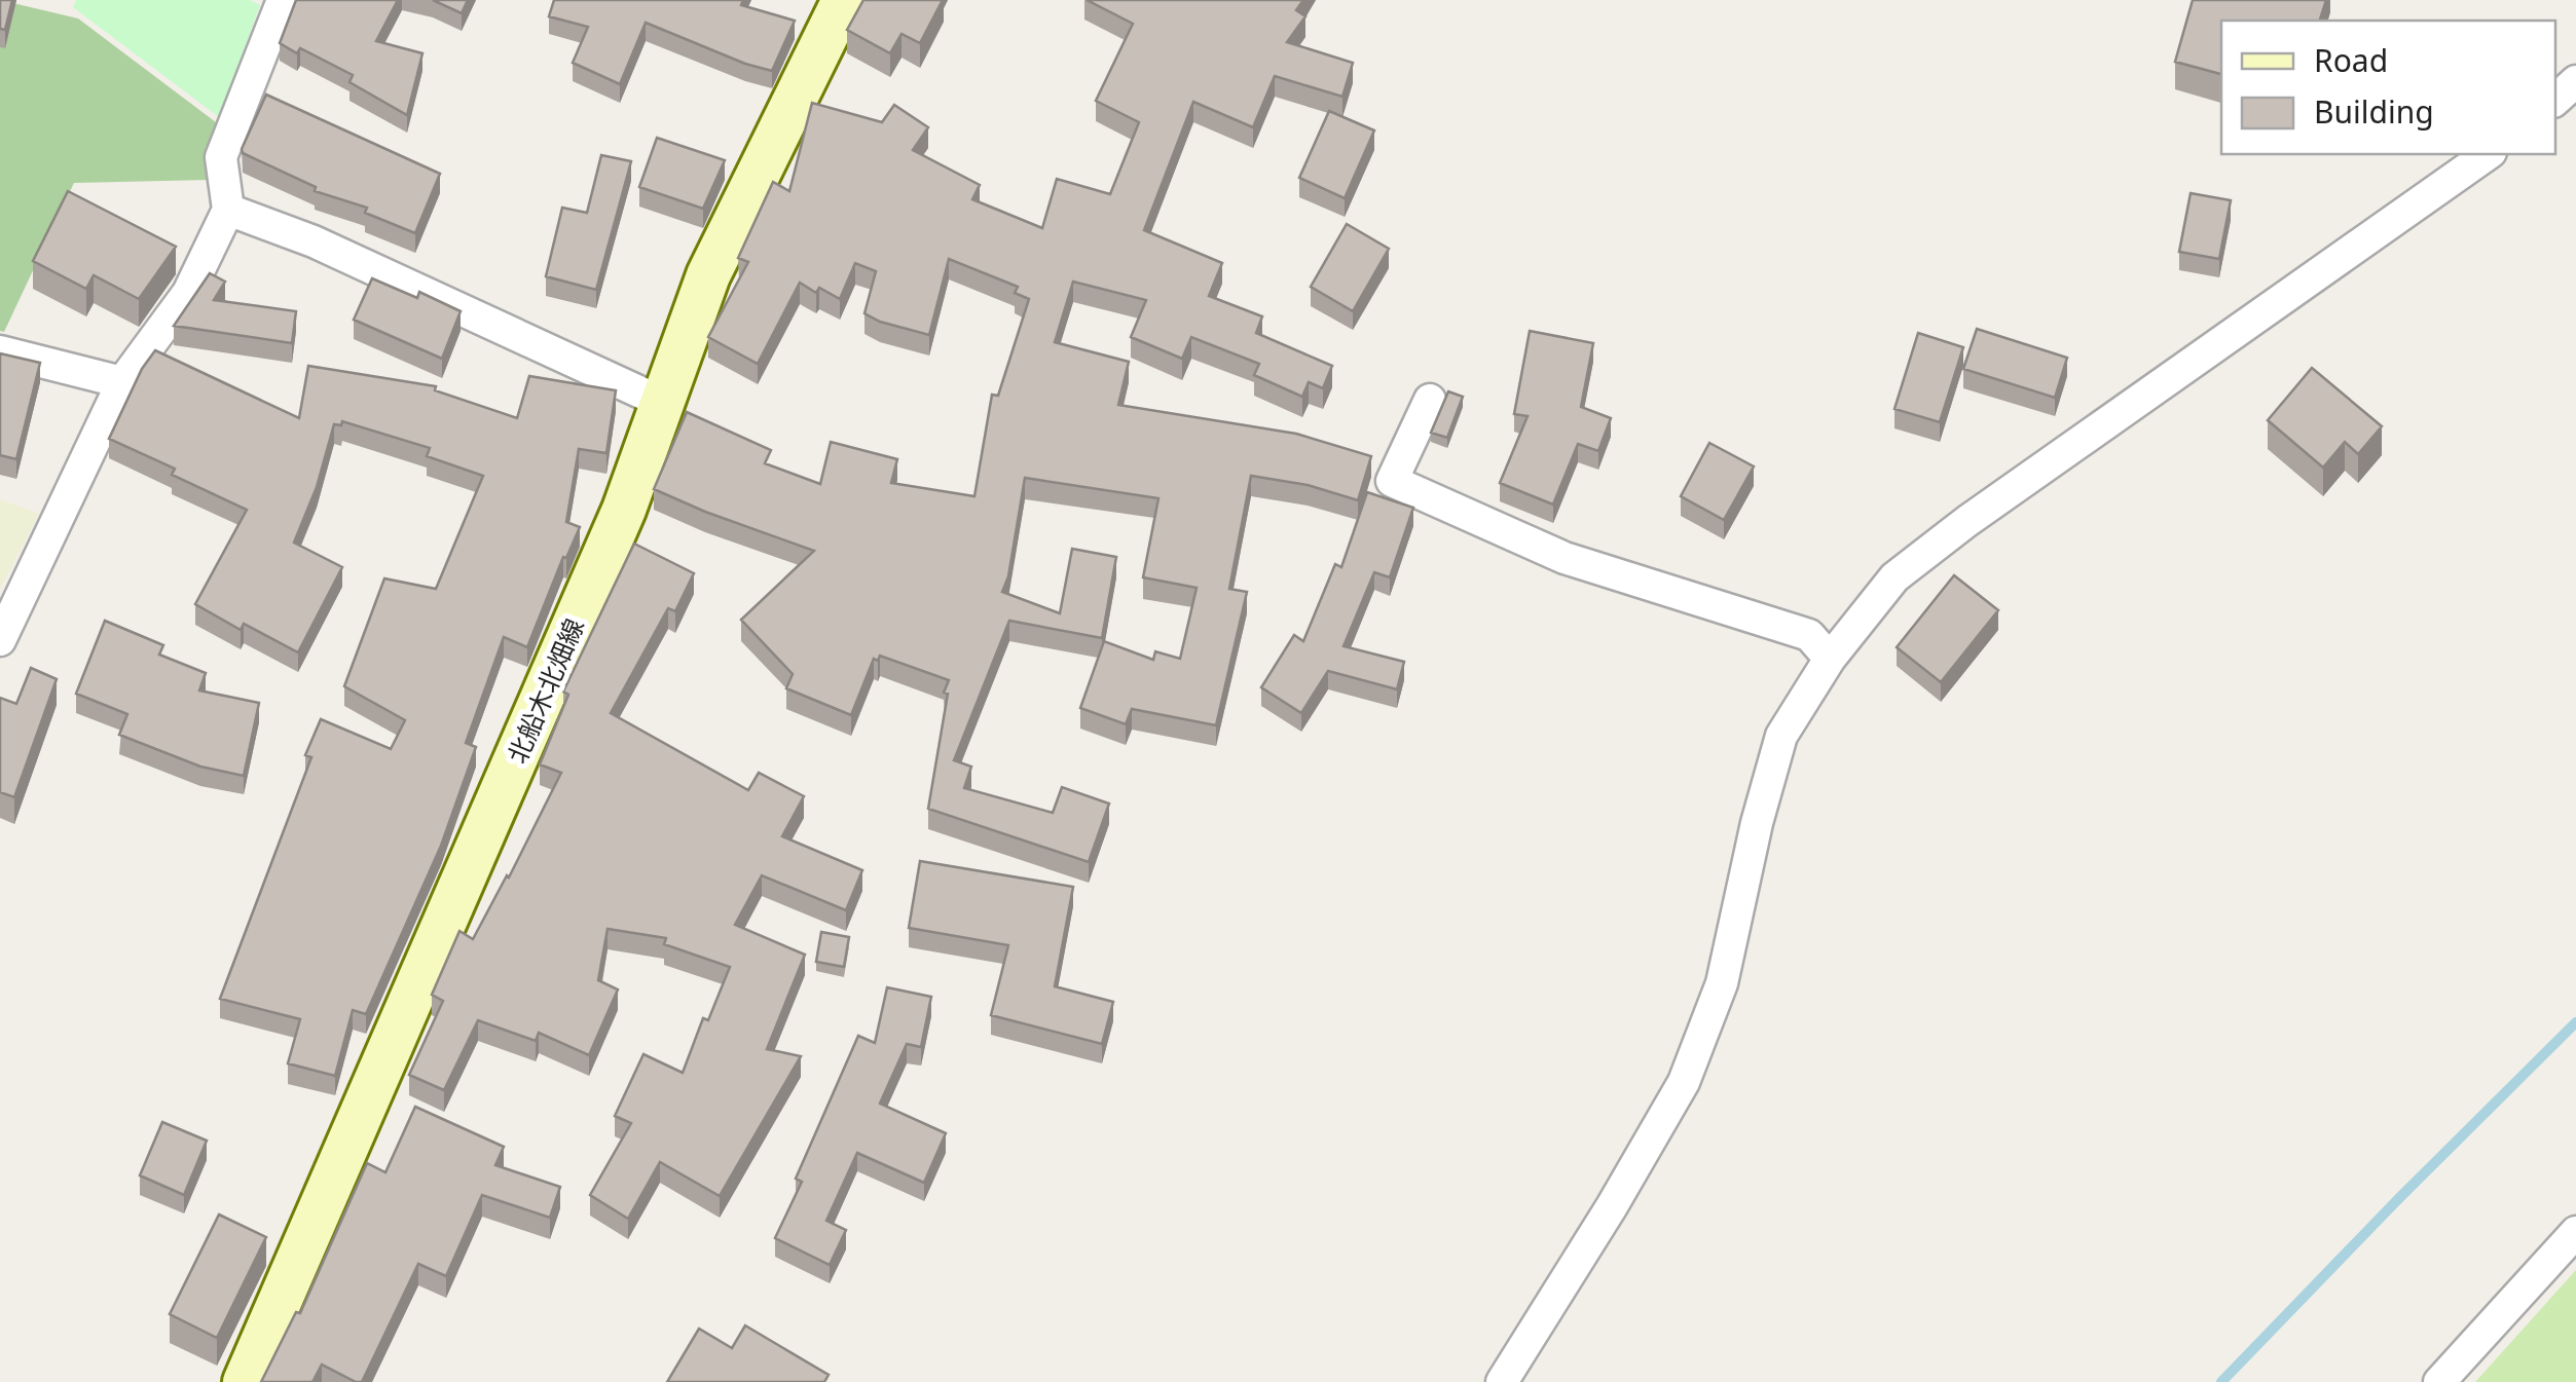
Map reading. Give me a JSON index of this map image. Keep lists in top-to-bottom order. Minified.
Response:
{"streets":{"main road":["北船木北畑線"]},"legend":["Road","Building"]}
